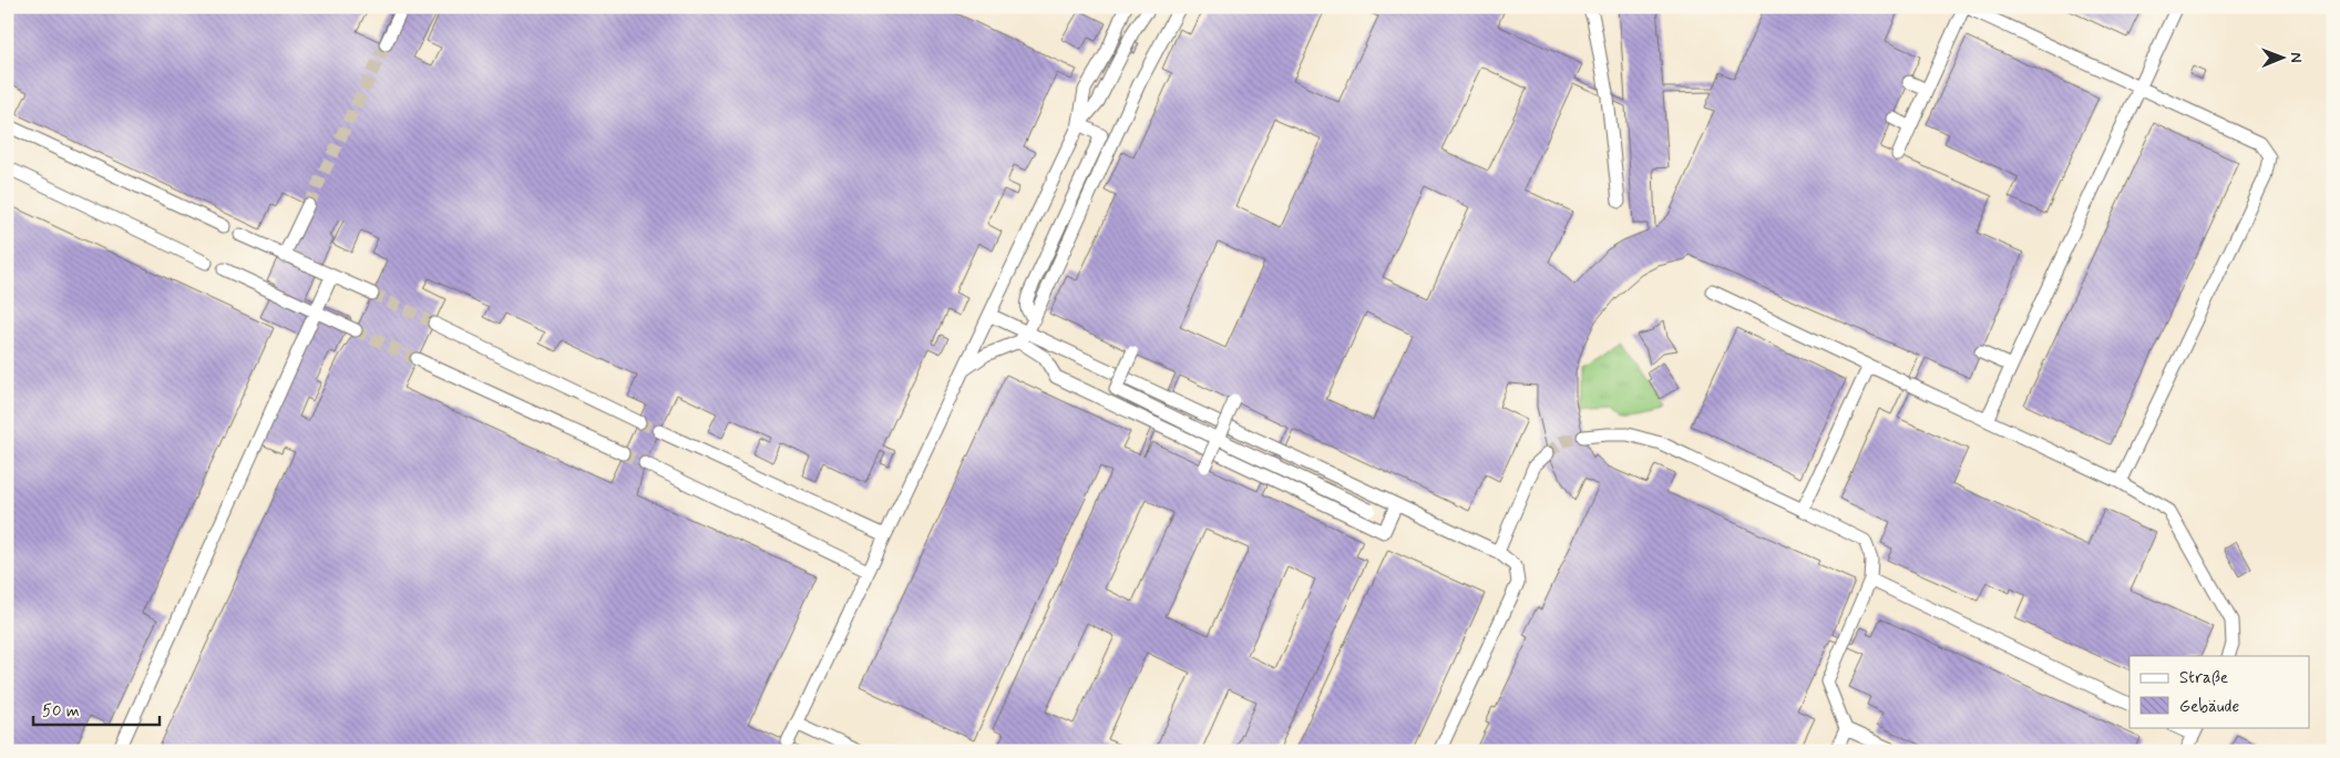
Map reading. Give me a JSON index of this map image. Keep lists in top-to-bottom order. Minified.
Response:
{"legend":["Straße","Gebäude"],"scale_bar":"50 m","north":"right"}
